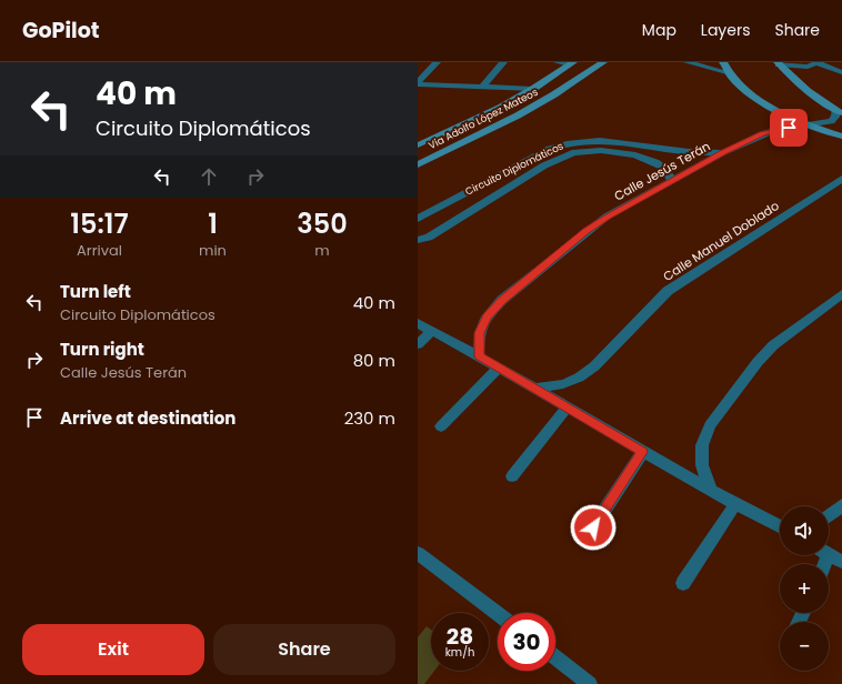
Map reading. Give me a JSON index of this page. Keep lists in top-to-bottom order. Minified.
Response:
{"streets":{"main road":["Via Adolfo López Mateos"],"street":["Circuito Diplomáticos","Calle Jesús Terán","Calle Manuel Doblado"]},"crossings":[["Circuito Diplomáticos","Calle Jesús Terán"]],"page":{"header":"GoPilot","nav":["Map","Layers","Share"],"turn":["40 m","Circuito Diplomáticos"],"eta":["15:17","Arrival","1","min","350","m"],"list":[{"name":"Turn left","note":"Circuito Diplomáticos","value":"40 m"},{"name":"Turn right","note":"Calle Jesús Terán","value":"80 m"},{"name":"Arrive at destination","value":"230 m"}],"map_buttons":["+","−"],"speed":"28 km/h","limit":"30","buttons":["Exit","Share"]}}
